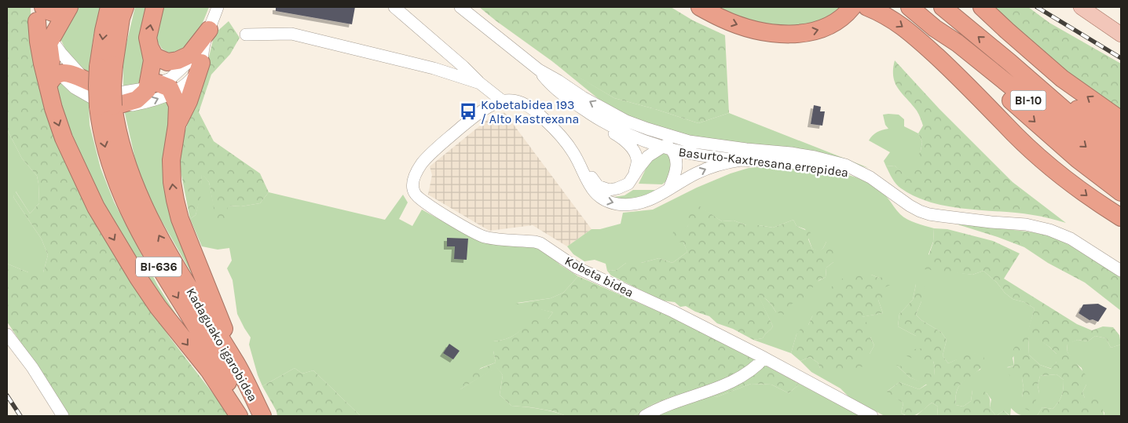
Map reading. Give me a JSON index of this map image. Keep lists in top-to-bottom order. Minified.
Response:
{"streets":{"highway":["BI-10","BI-636","Kadaguako igarobidea"],"street":["Basurto-Kaxtresana errepidea","Kobeta bidea"]},"places":{"bus stop":["Kobetabidea 193 / Alto Kastrexana"]}}
